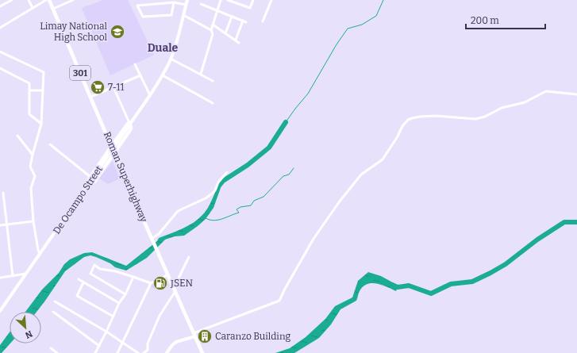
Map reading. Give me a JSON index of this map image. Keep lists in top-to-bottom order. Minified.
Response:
{"streets":{"main road":["301","Roman Superhighway"],"street":["De Ocampo Street"]},"districts":["Duale"],"places":{"school or university":["Limay National High School"],"supermarket":["7-11"],"fuel station":["JSEN"],"building":["Caranzo Building"]},"scale_bar":"200 m","north":"bottom right"}
